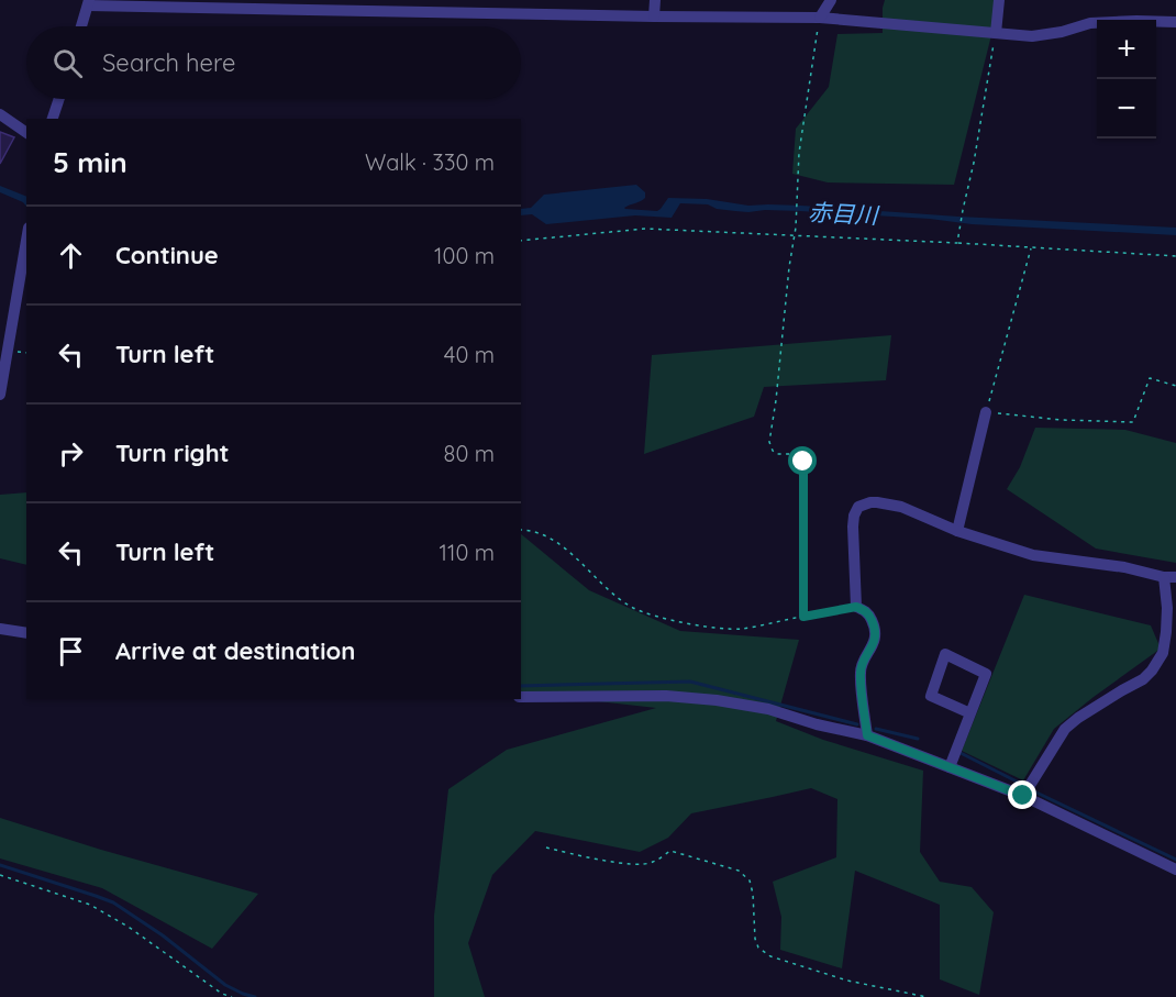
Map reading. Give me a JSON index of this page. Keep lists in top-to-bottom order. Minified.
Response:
{"water":["赤目川"],"page":{"map_buttons":["+","−"],"search":"Search here","heading":["5 min","Walk · 330 m"],"list":[["Continue","100 m"],["Turn left","40 m"],["Turn right","80 m"],["Turn left","110 m"],"Arrive at destination"]}}
